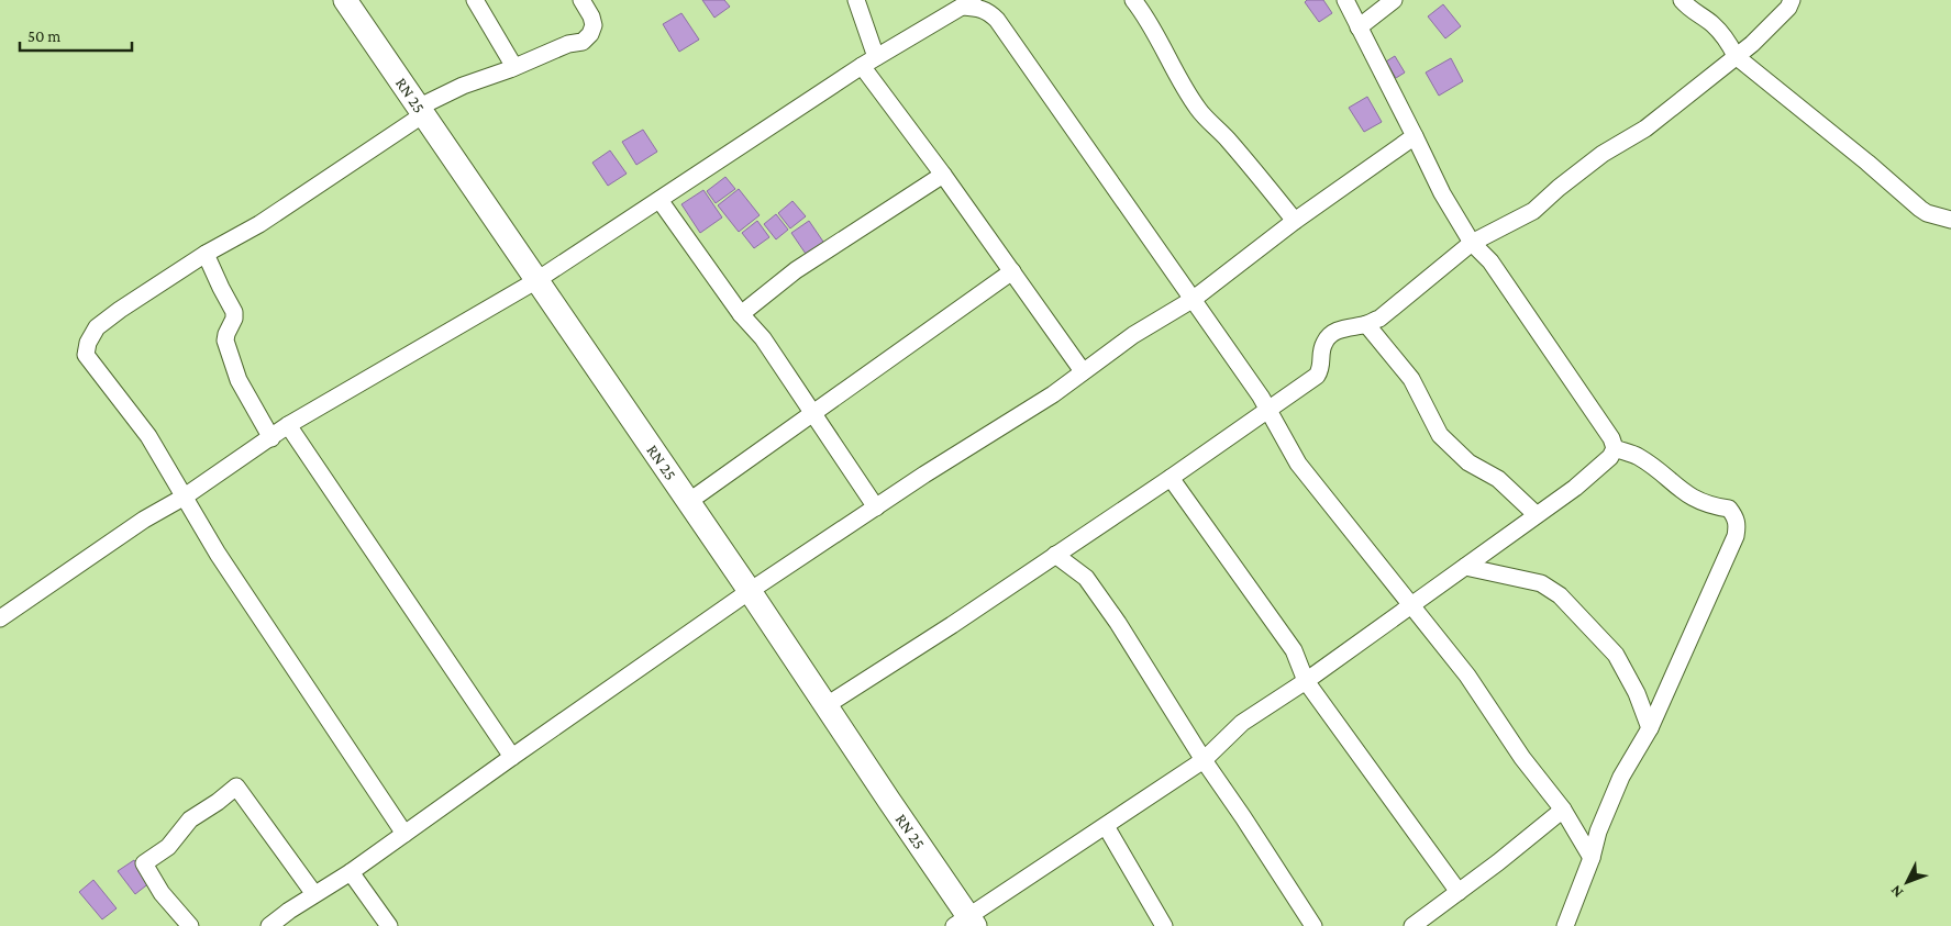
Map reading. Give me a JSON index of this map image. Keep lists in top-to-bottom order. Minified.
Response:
{"streets":{"main road":["RN 25"]},"scale_bar":"50 m","north":"bottom left"}
